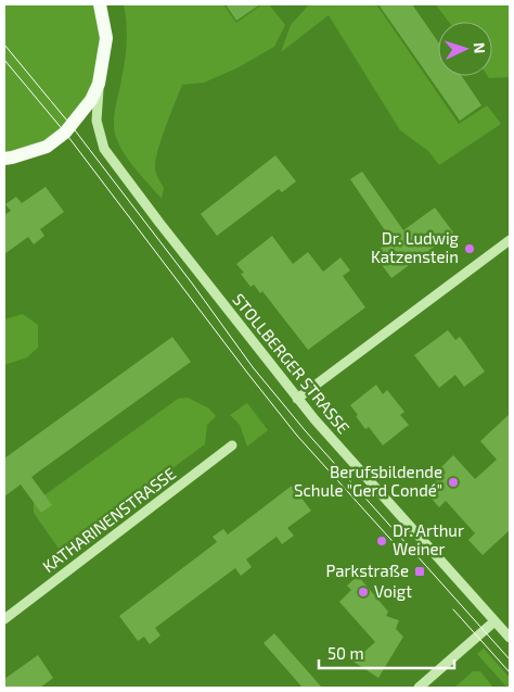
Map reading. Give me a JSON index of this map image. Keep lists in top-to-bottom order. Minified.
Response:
{"streets":{"street":["STOLLBERGER STRASSE","KATHARINENSTRASSE"]},"places":{"other":["Dr. Ludwig Katzenstein","Berufsbildende Schule \"Gerd Condé\"","Dr. Arthur Weiner","Voigt"],"transit":["Parkstraße"]},"scale_bar":"50 m","north":"right"}
